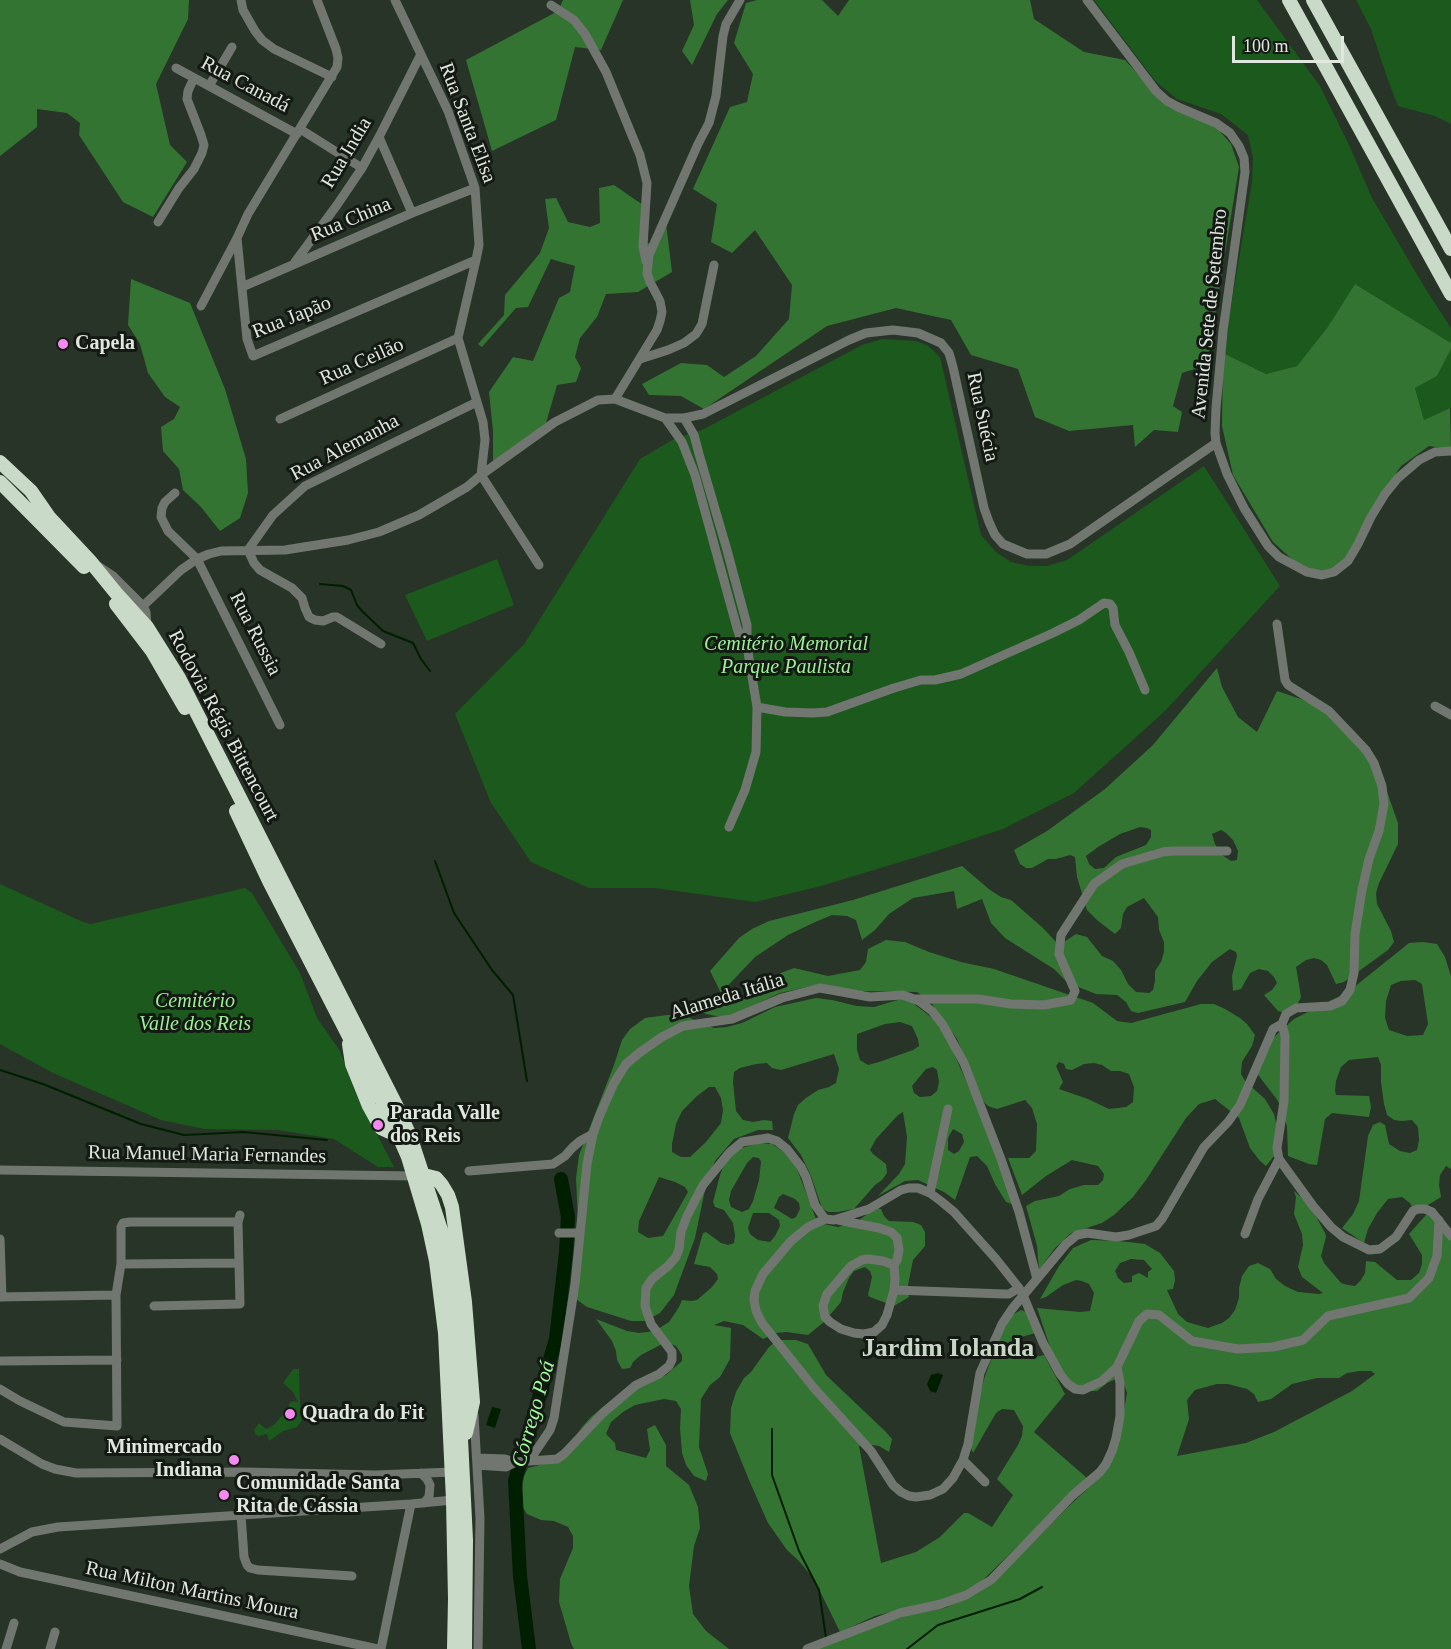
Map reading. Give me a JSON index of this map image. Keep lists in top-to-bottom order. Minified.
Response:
{"streets":{"highway":["Rodovia Régis Bittencourt"],"street":["Rua Canadá","Rua Santa Elisa","Rua India","Rua China","Avenida Sete de Setembro","Rua Japão","Rua Ceilão","Rua Suécia","Rua Alemanha","Rua Russia","Alameda Itália","Rua Manuel Maria Fernandes","Rua Milton Martins Moura"]},"crossings":[["Rua Canadá","Rua India"],["Rua Santa Elisa","Rua India"],["Rua Santa Elisa","Rua China"],["Rua Santa Elisa","Rua Japão"],["Rua Santa Elisa","Rua Ceilão"],["Rua Santa Elisa","Rua Alemanha"],["Rua India","Rua China"],["Rua China","Rua Japão"],["Avenida Sete de Setembro","Rua Suécia"]],"districts":["Jardim Iolanda"],"water":["Córrego Poá"],"parks":["Cemitério Memorial Parque Paulista","Cemitério Valle dos Reis"],"places":["Capela","Parada Valle dos Reis","Quadra do Fit","Minimercado Indiana","Comunidade Santa Rita de Cássia"],"scale_bar":"100 m"}
